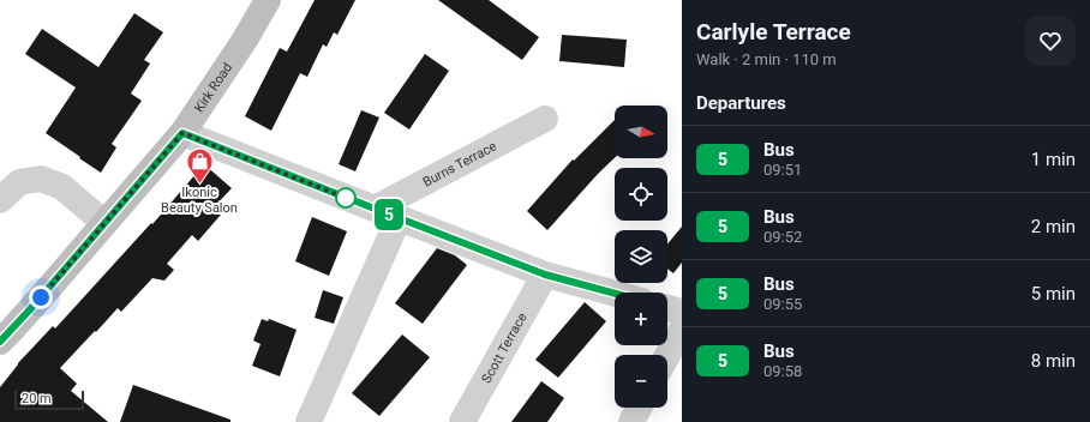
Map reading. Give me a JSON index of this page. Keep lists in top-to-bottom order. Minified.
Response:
{"streets":{"main road":["Kirk Road"],"street":["Burns Terrace","Scott Terrace"]},"places":{"shop":["Ikonic Beauty Salon"]},"lines":["bus line 5"],"scale_bar":"20 m","north":"right","page":{"on_map":"5","heading":[["Carlyle Terrace","Walk · 2 min · 110 m"],"Departures"],"map_buttons":["+","−"],"list":[{"mark":"5","name":"Bus","note":"09:51","value":"1 min"},{"mark":"5","name":"Bus","note":"09:52","value":"2 min"},{"mark":"5","name":"Bus","note":"09:55","value":"5 min"},{"mark":"5","name":"Bus","note":"09:58","value":"8 min"}],"scale":"20 m"}}
